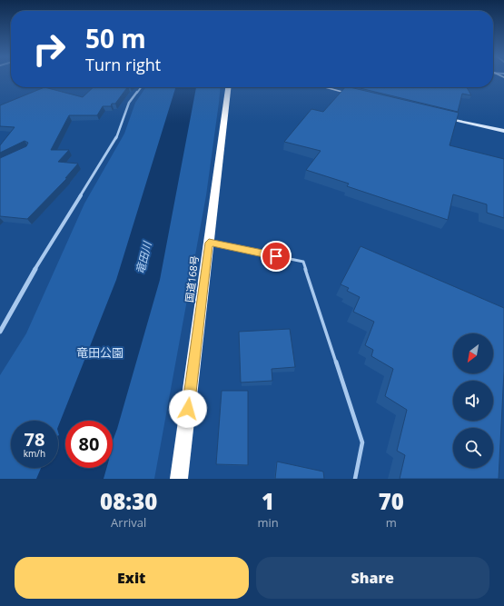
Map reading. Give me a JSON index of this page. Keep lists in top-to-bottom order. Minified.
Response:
{"streets":{"highway":["国道168号"]},"water":["竜田川"],"parks":["竜田公園"],"north":"bottom left","page":{"turn":["50 m","Turn right"],"speed":"78 km/h","limit":"80","eta":["08:30","Arrival","1","min","70","m"],"buttons":["Exit","Share"]}}
